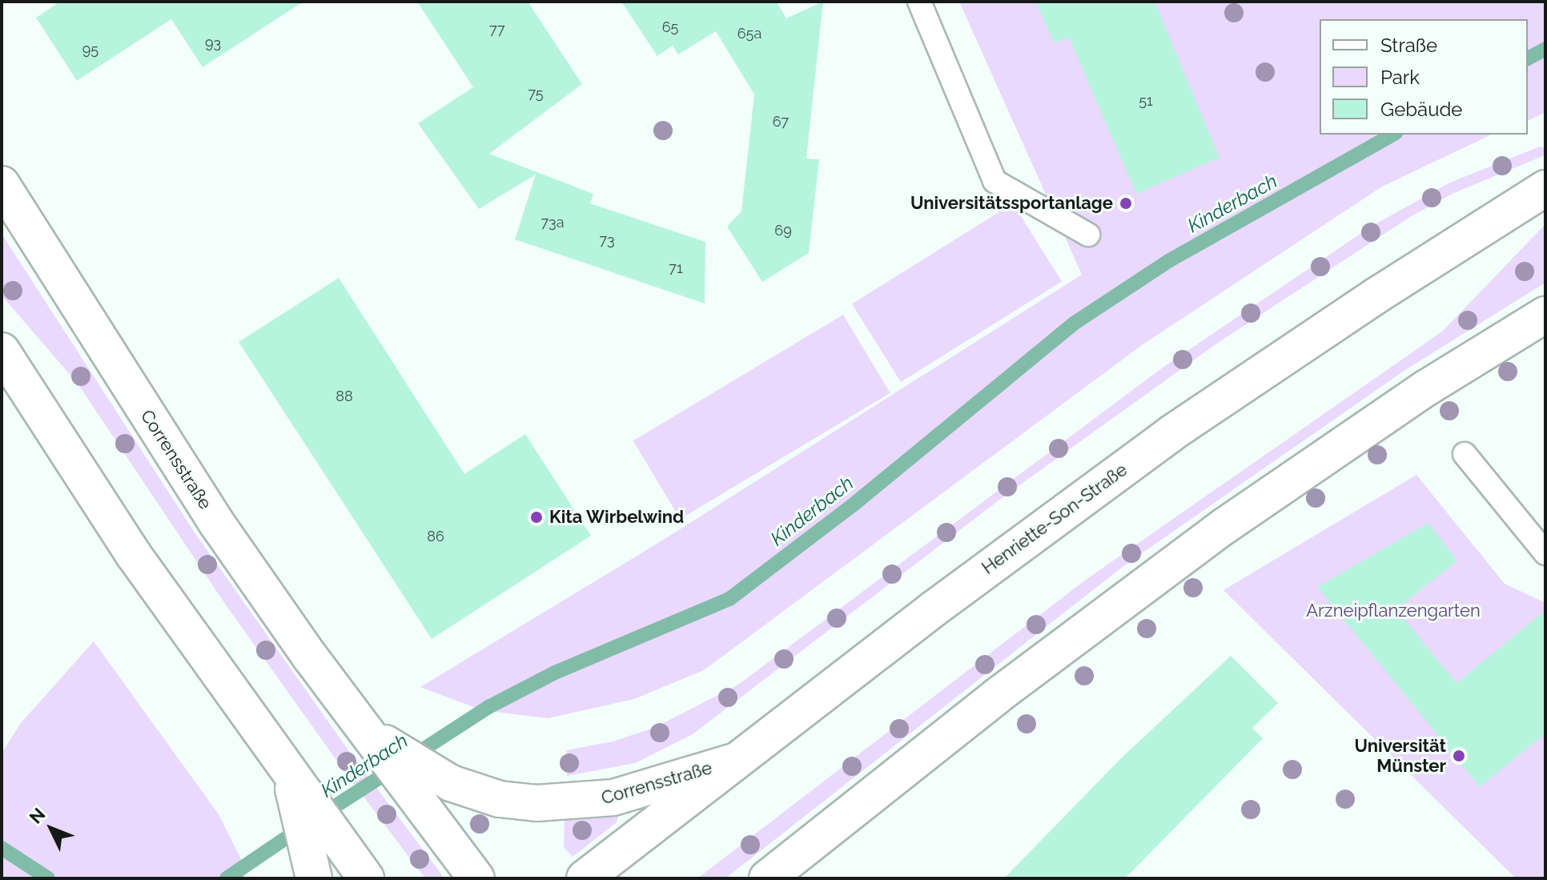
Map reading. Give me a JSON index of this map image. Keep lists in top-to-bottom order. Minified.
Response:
{"streets":{"main road":["Corrensstraße","Henriette-Son-Straße"]},"crossings":[["Corrensstraße","Henriette-Son-Straße"]],"water":["Kinderbach"],"parks":["Arzneipflanzengarten"],"places":["Universitätssportanlage","Kita Wirbelwind","Universität Münster"],"house_numbers":["65","77","65a","93","95","75","51","67","73a","69","73","71","88","86"],"legend":["Straße","Park","Gebäude"],"north":"top left"}
